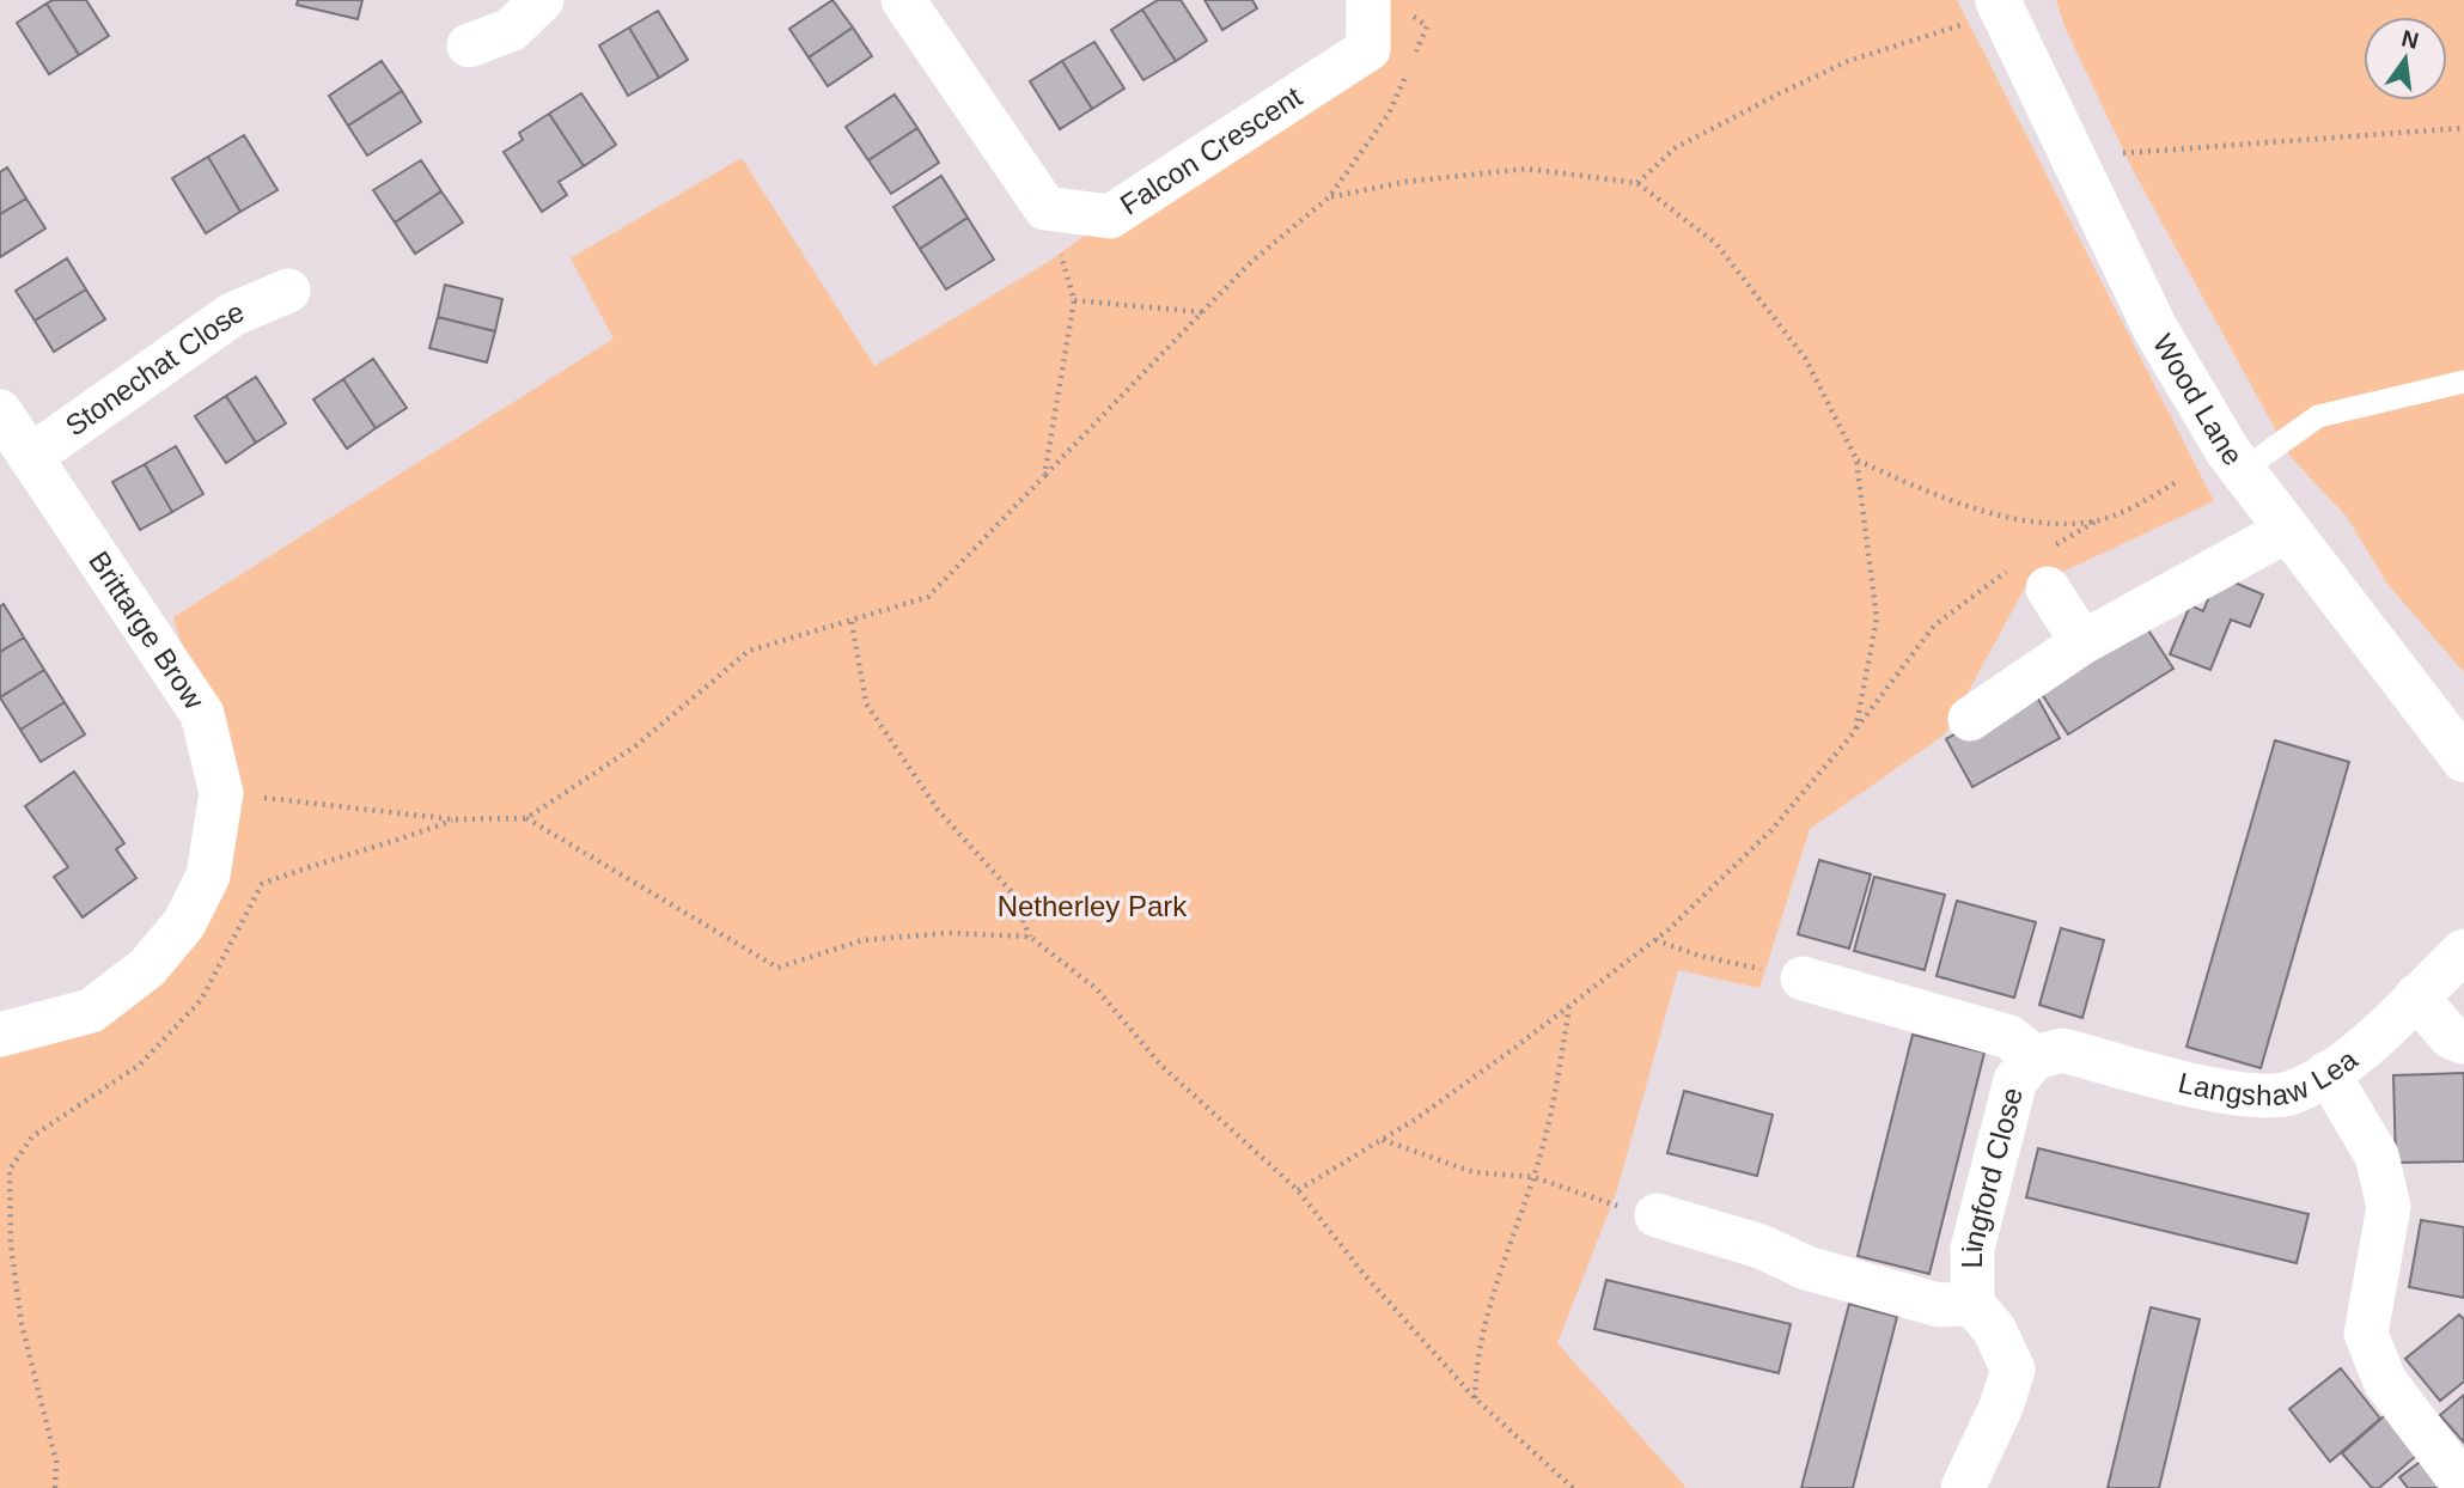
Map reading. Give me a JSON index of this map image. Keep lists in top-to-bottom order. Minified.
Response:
{"streets":{"street":["Falcon Crescent","Stonechat Close","Wood Lane","Brittarge Brow","Langshaw Lea","Lingford Close"]},"crossings":[["Stonechat Close","Brittarge Brow"],["Langshaw Lea","Lingford Close"]],"parks":["Netherley Park"],"north":"top"}
